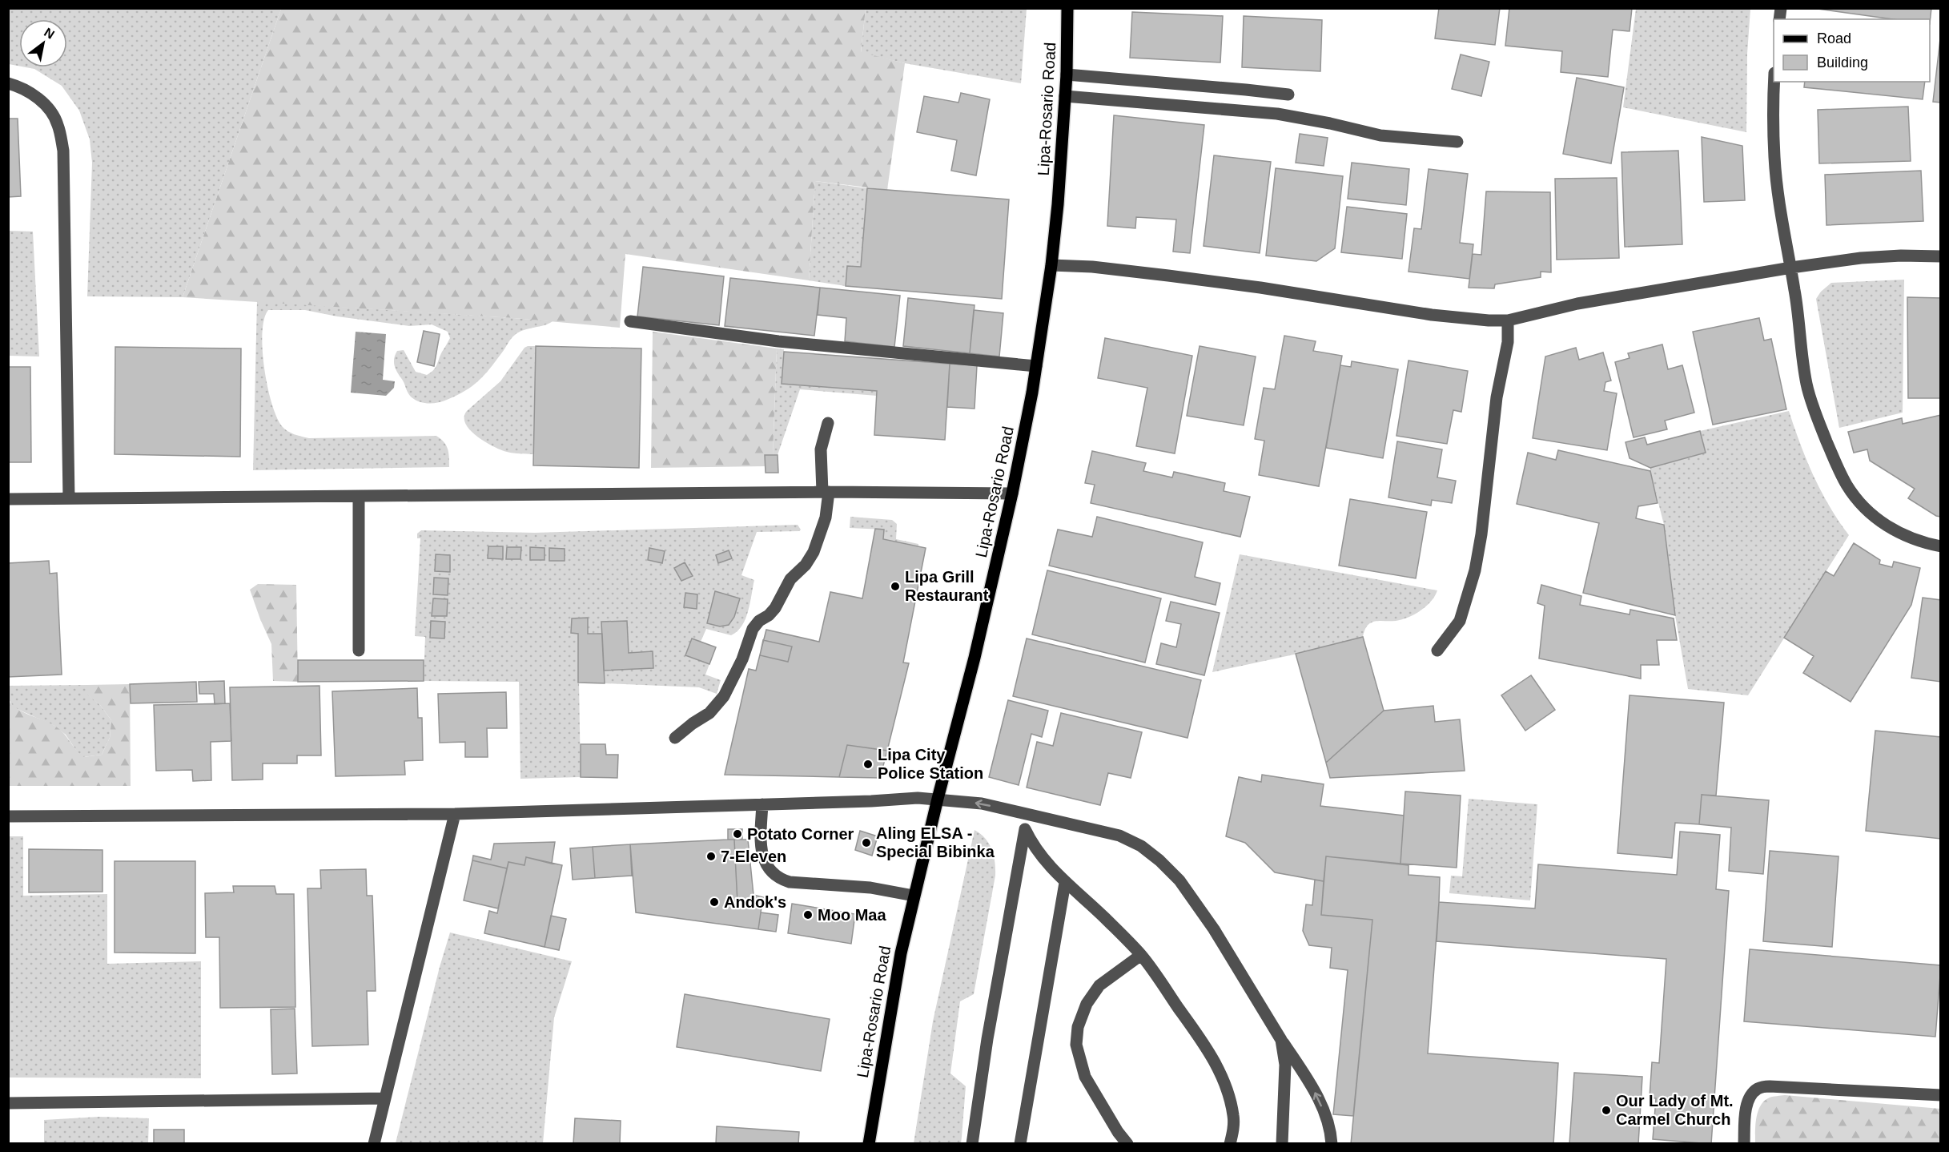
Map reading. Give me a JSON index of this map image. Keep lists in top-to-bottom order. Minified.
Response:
{"streets":{"main road":["Lipa-Rosario Road"]},"places":["Lipa Grill Restaurant","Lipa City Police Station","Potato Corner","Aling ELSA - Special Bibinka","7-Eleven","Andok's","Moo Maa","Our Lady of Mt. Carmel Church"],"legend":["Road","Building"],"north":"top right"}
